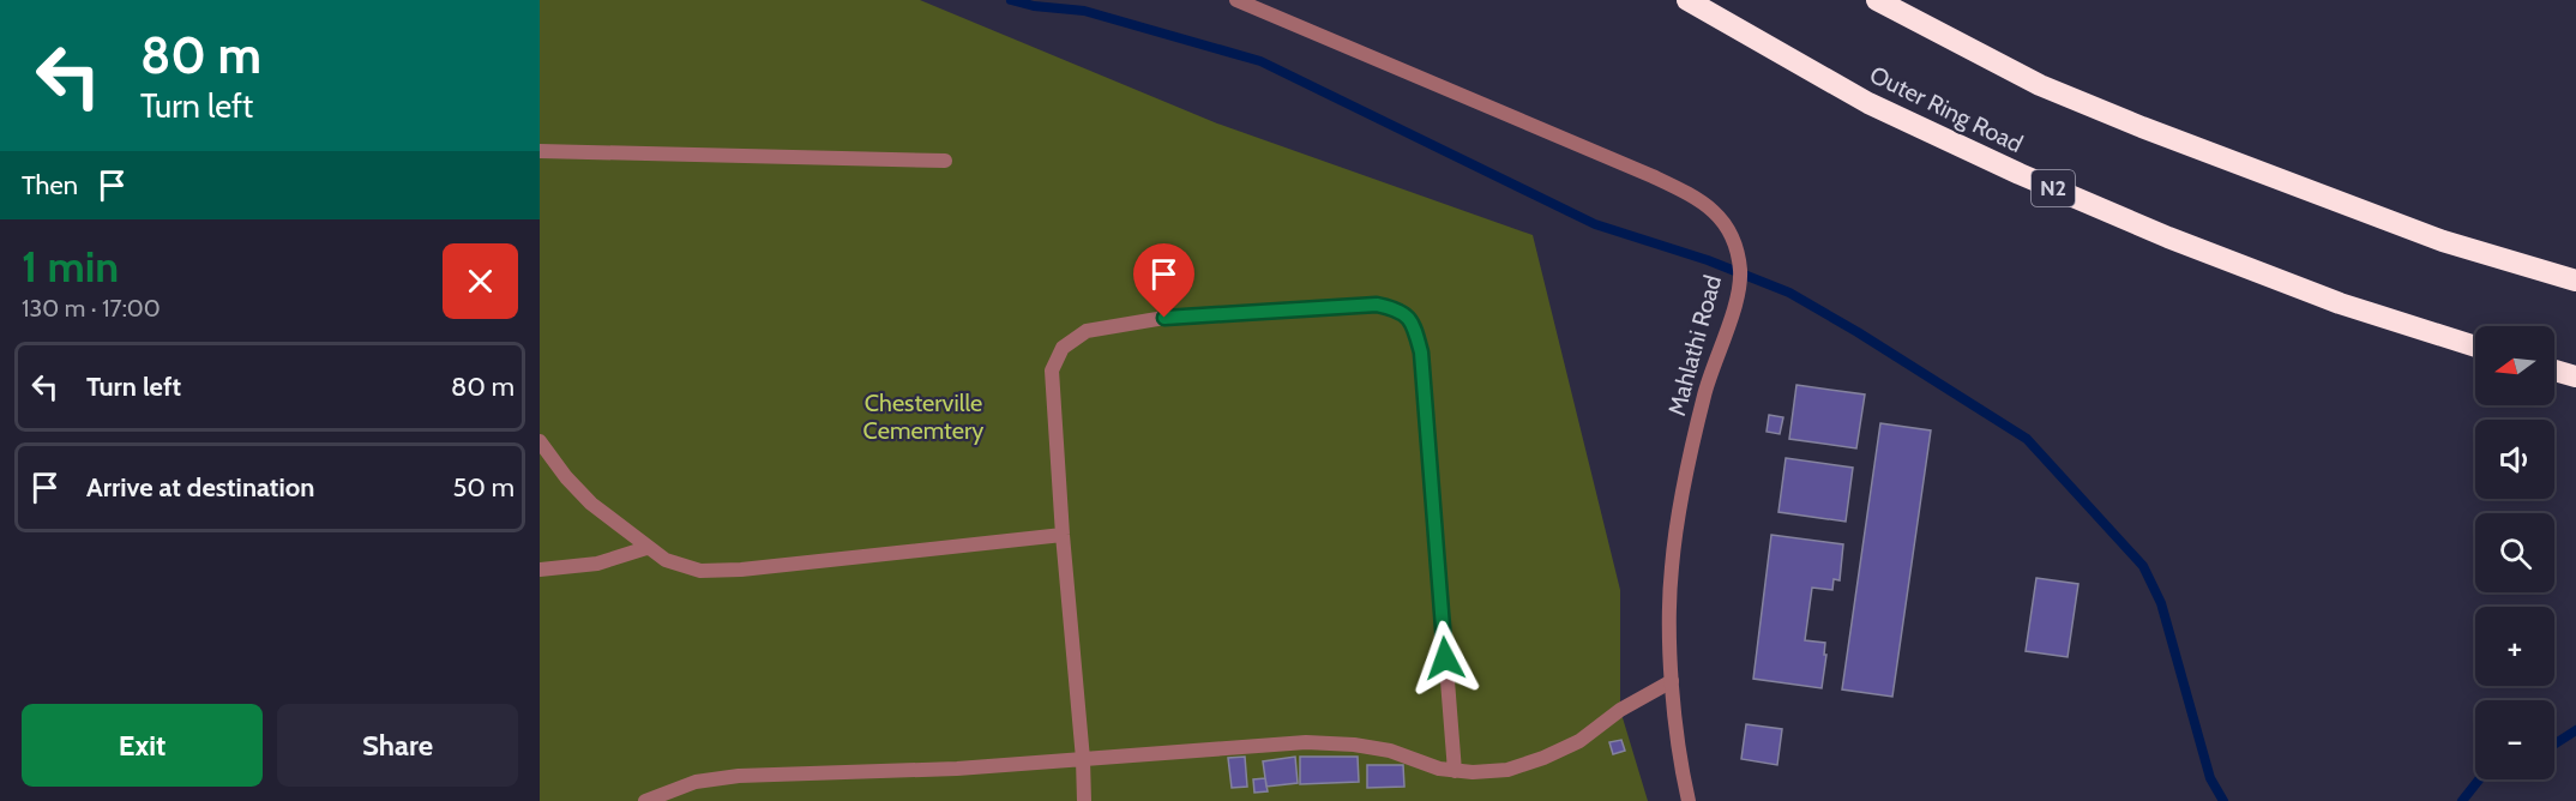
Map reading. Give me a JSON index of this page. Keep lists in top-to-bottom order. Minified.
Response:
{"streets":{"highway":["Outer Ring Road","N2"],"street":["Mahlathi Road"]},"parks":["Chesterville Cememtery"],"north":"left","page":{"turn":["80 m","Turn left"],"then":"Then","heading":["1 min","130 m · 17:00"],"map_buttons":["+","−"],"list":[{"name":"Turn left","value":"80 m"},{"name":"Arrive at destination","value":"50 m"}],"buttons":["Exit","Share"]}}
